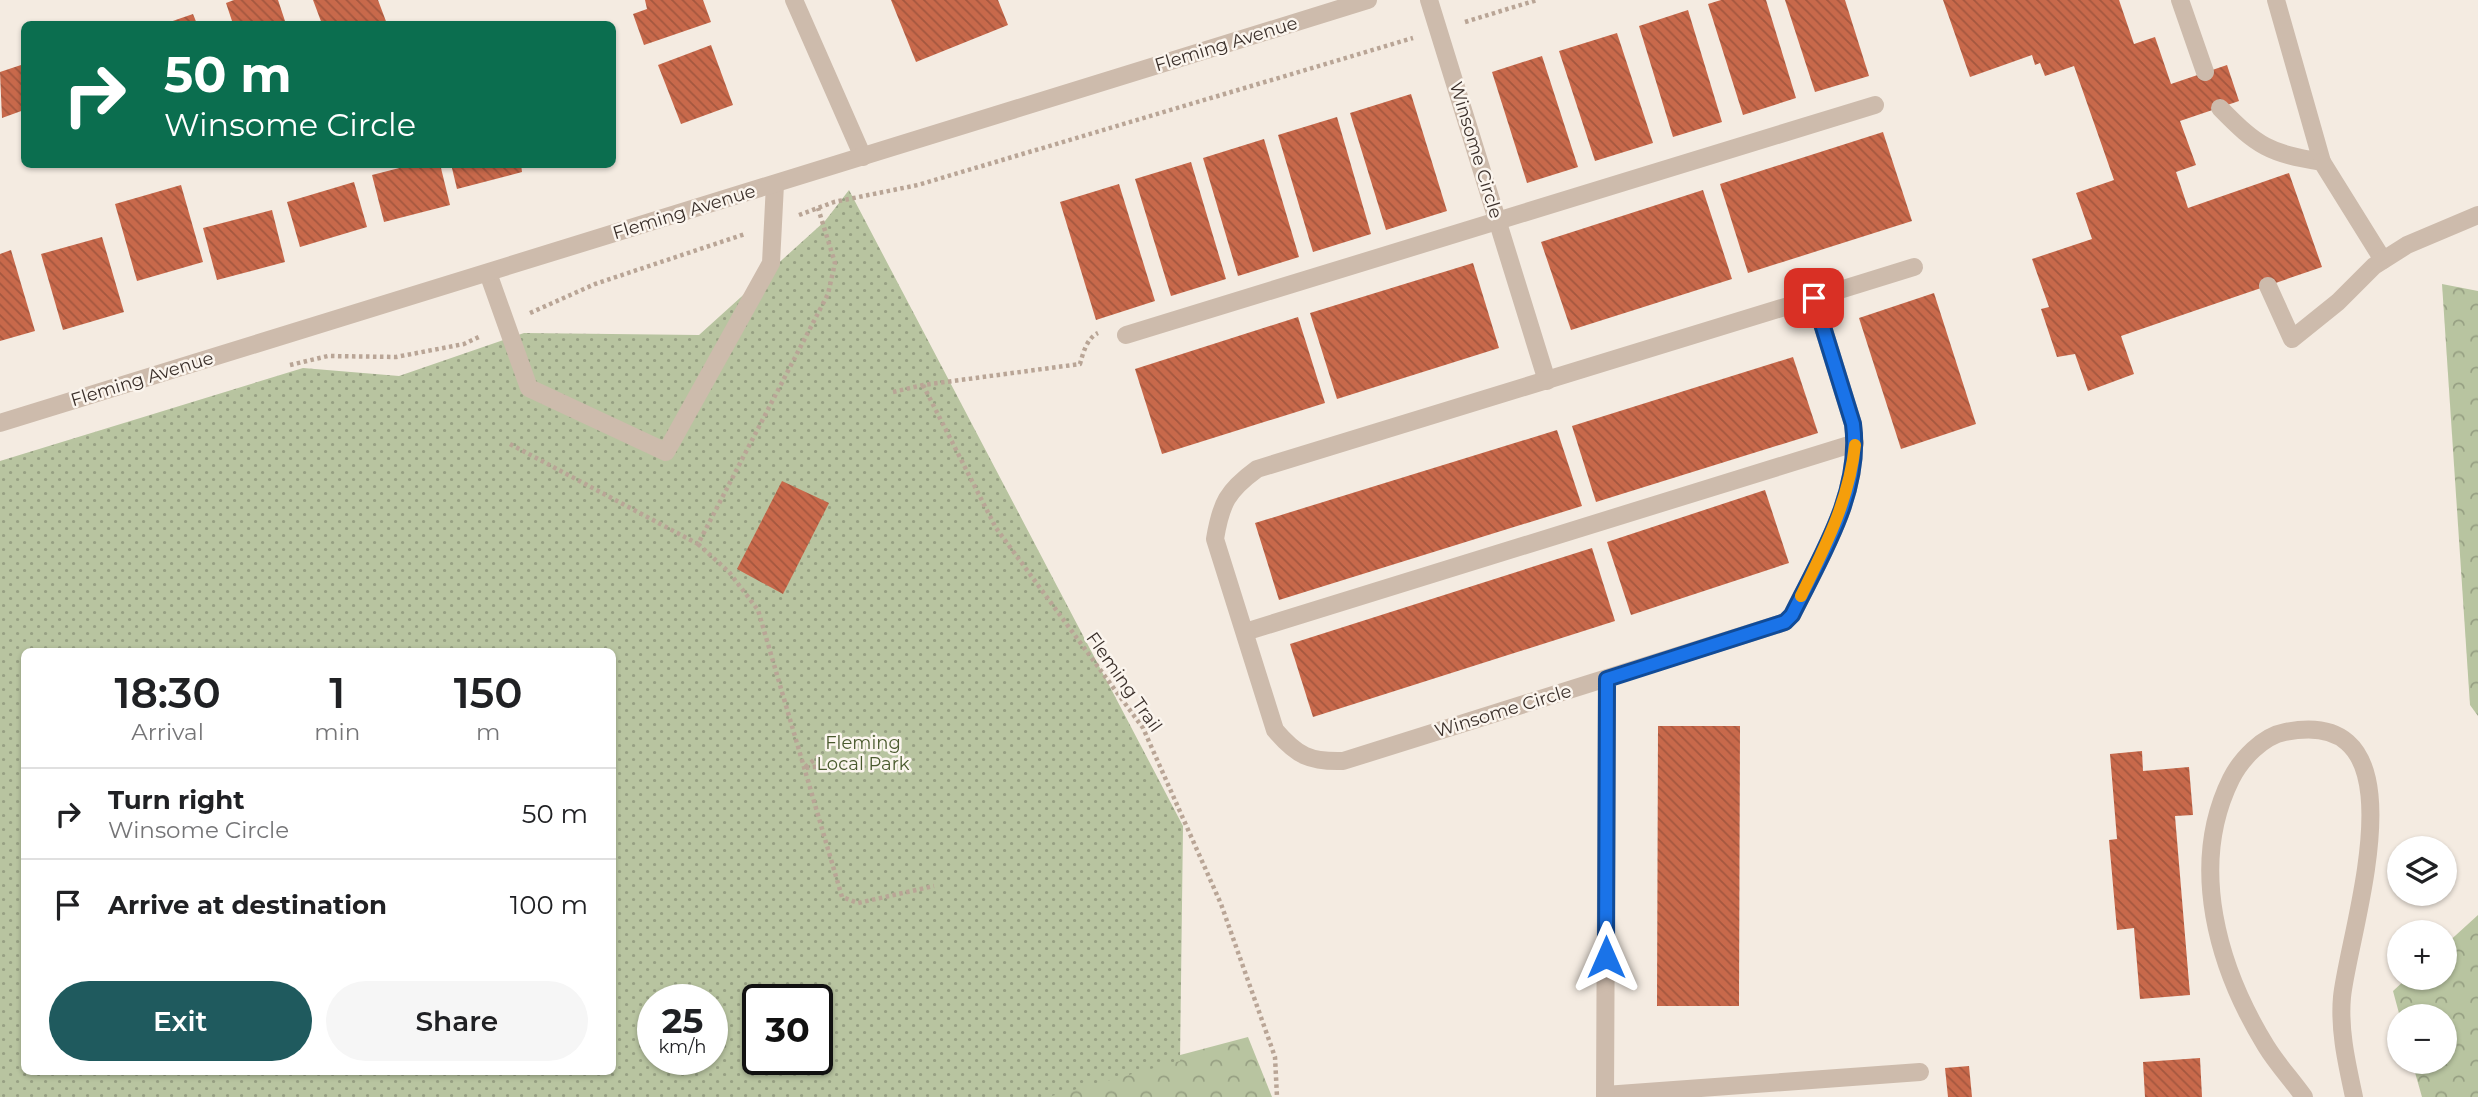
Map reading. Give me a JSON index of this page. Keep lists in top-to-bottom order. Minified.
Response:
{"streets":{"street":["Fleming Avenue","Winsome Circle"],"path":["Fleming Trail"]},"parks":["Fleming Local Park"],"page":{"turn":["50 m","Winsome Circle"],"eta":["18:30","Arrival","1","min","150","m"],"list":[{"name":"Turn right","note":"Winsome Circle","value":"50 m"},{"name":"Arrive at destination","value":"100 m"}],"map_buttons":["+","−"],"buttons":["Exit","Share"],"speed":"25 km/h","limit":"30"}}
